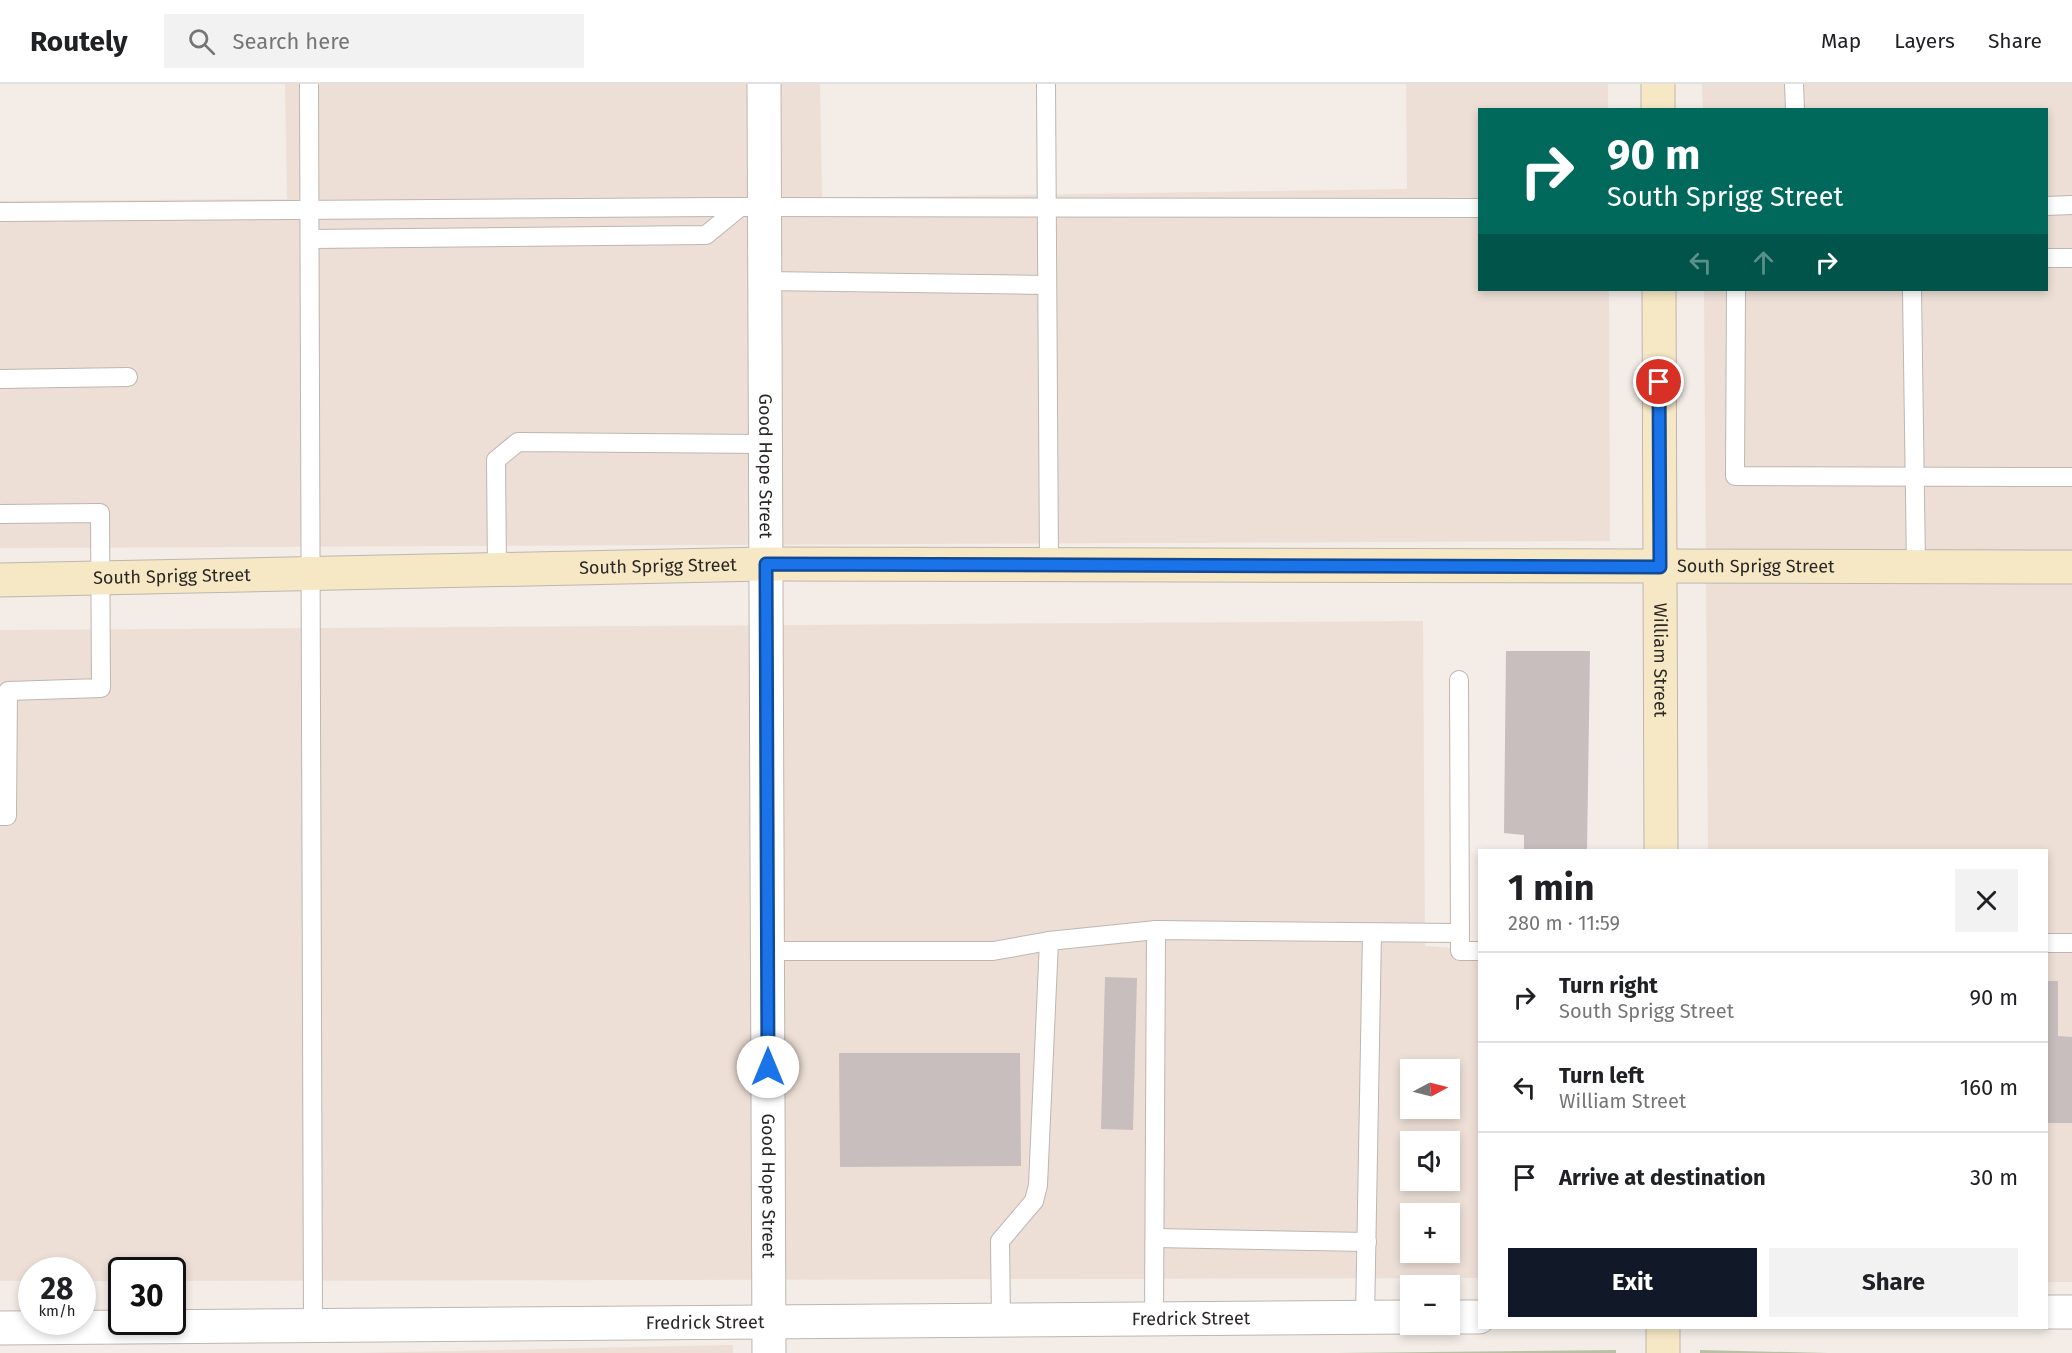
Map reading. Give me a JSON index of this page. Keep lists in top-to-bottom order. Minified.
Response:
{"streets":{"main road":["South Sprigg Street","William Street"],"street":["Good Hope Street","Fredrick Street"]},"crossings":[["Good Hope Street","South Sprigg Street"],["Good Hope Street","Fredrick Street"],["South Sprigg Street","William Street"]],"north":"right","page":{"header":"Routely","search":"Search here","nav":["Map","Layers","Share"],"turn":["90 m","South Sprigg Street"],"heading":["1 min","280 m · 11:59"],"list":[{"name":"Turn right","note":"South Sprigg Street","value":"90 m"},{"name":"Turn left","note":"William Street","value":"160 m"},{"name":"Arrive at destination","value":"30 m"}],"map_buttons":["+","−"],"buttons":["Exit","Share"],"speed":"28 km/h","limit":"30"}}
